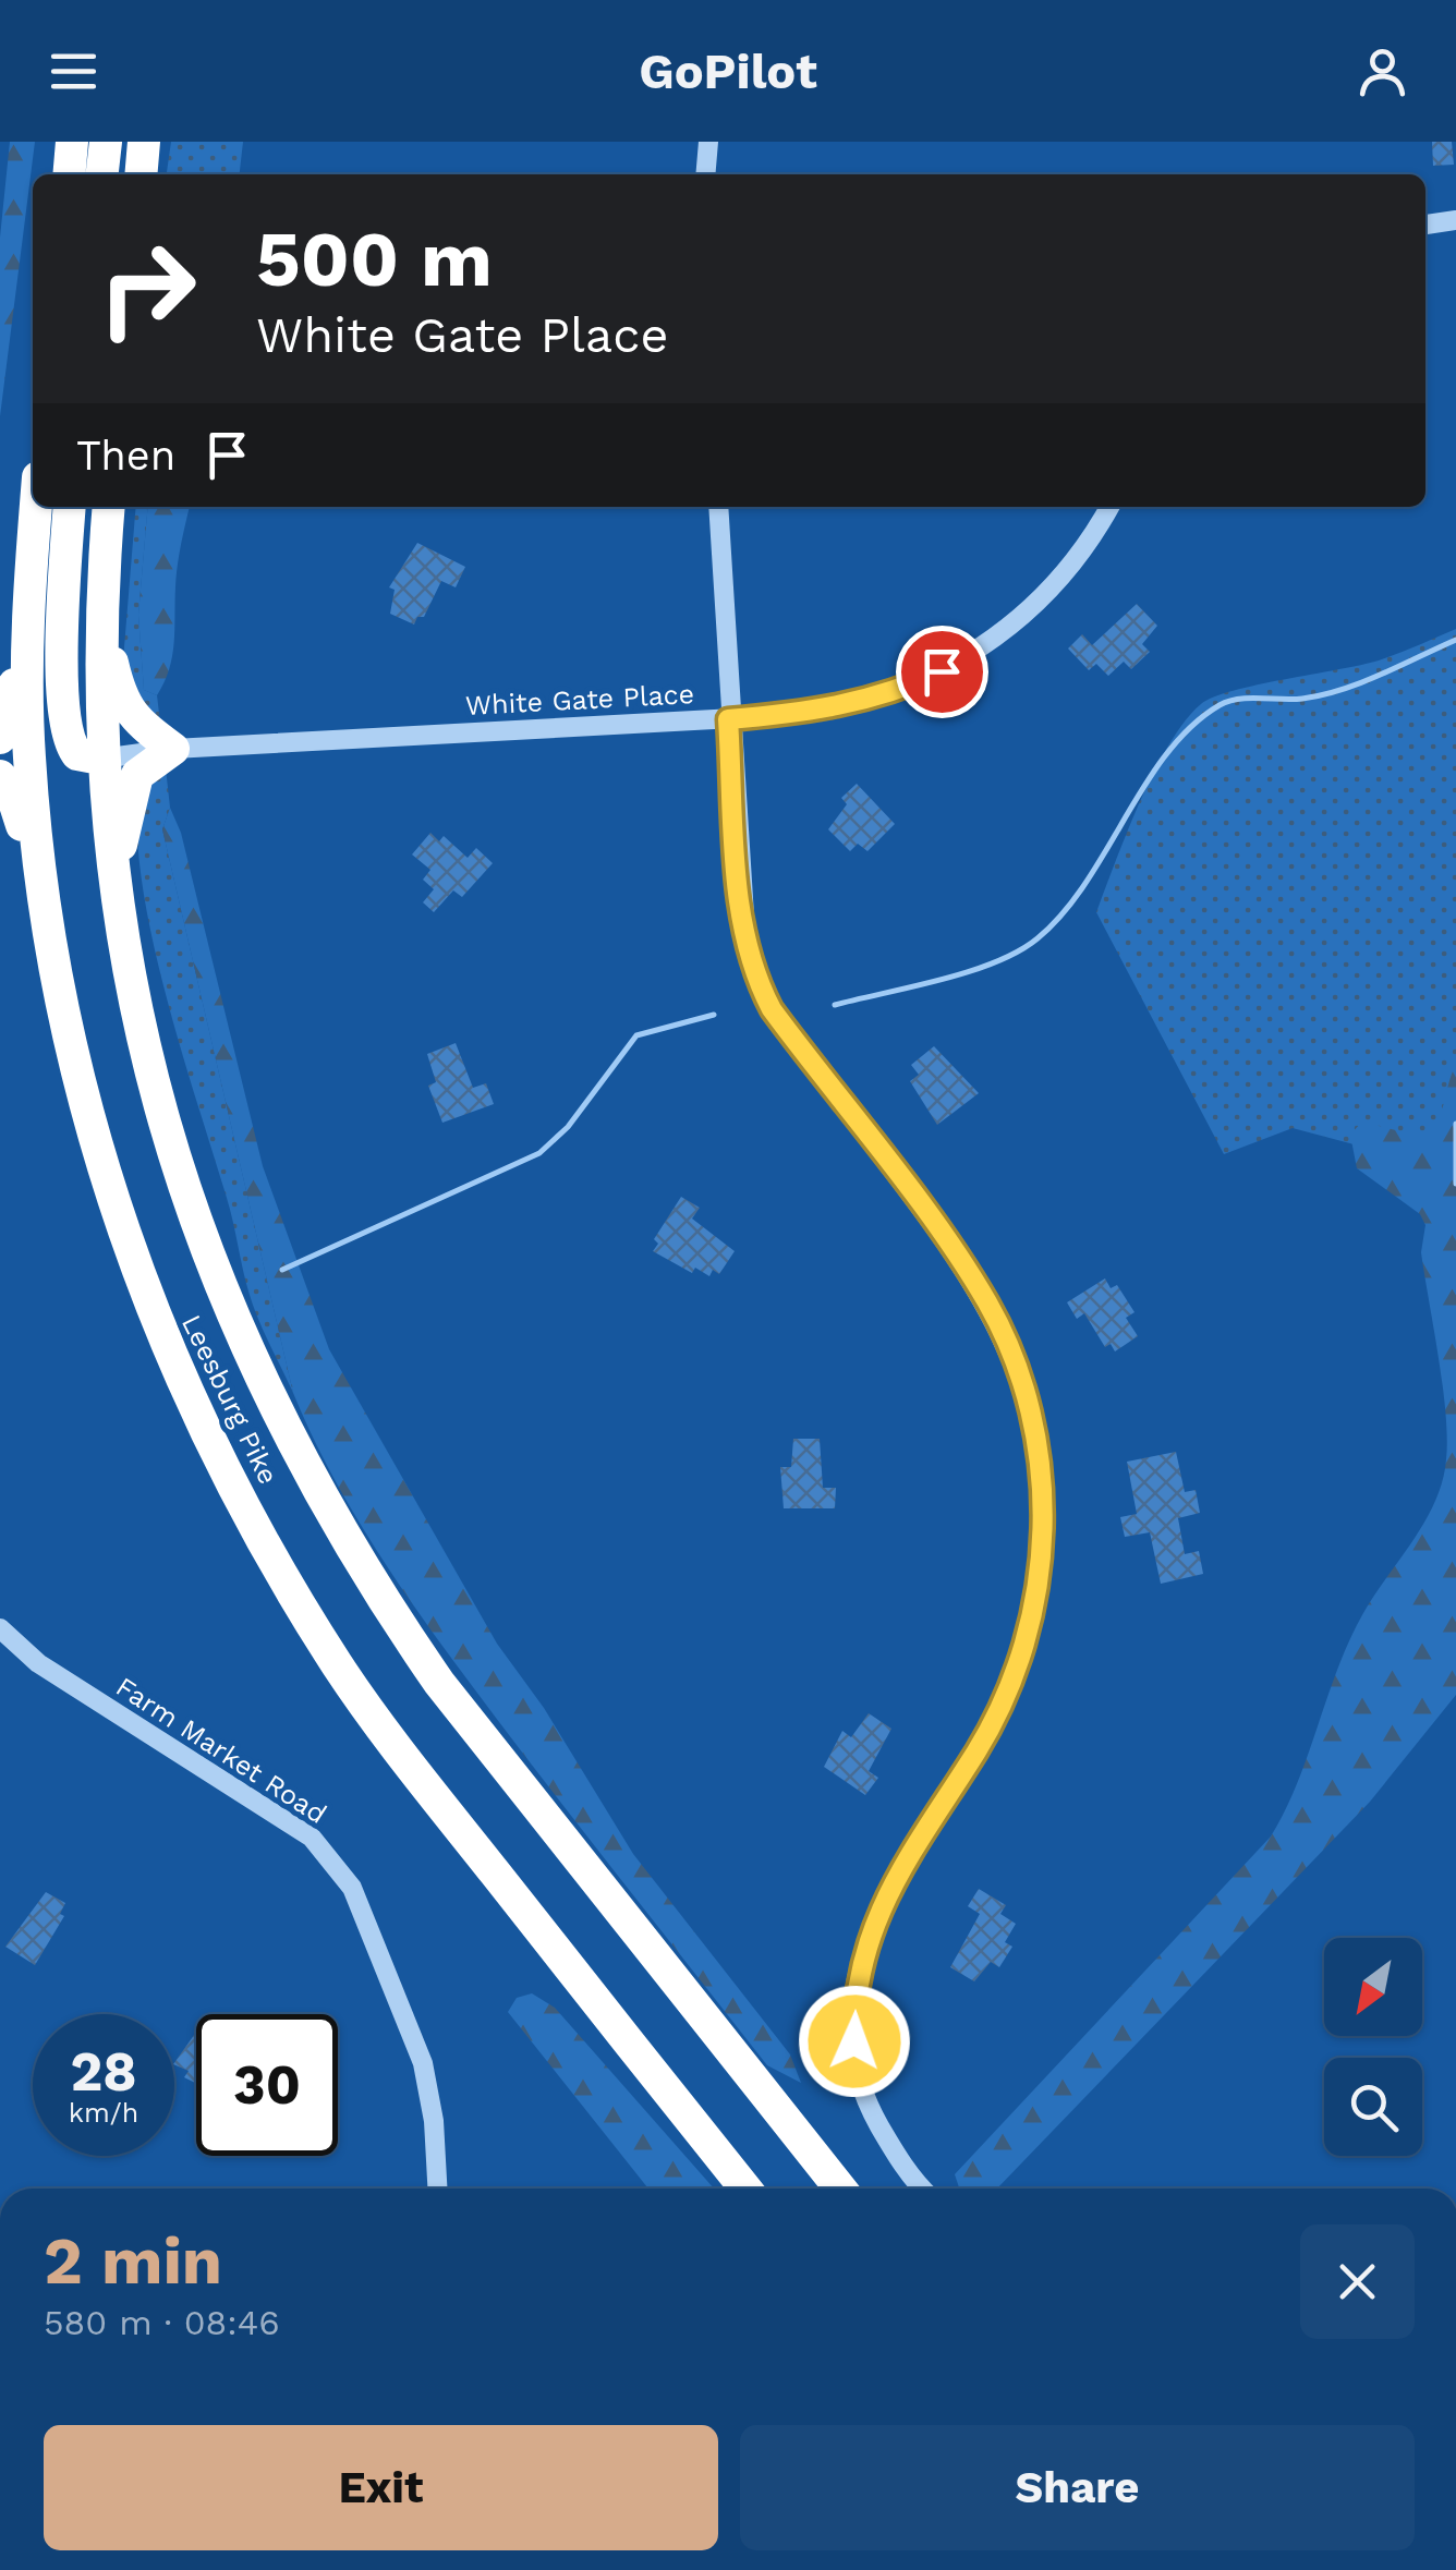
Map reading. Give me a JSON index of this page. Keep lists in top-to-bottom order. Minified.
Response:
{"streets":{"highway":["Leesburg Pike"],"street":["White Gate Place","Farm Market Road"]},"crossings":[["White Gate Place","Leesburg Pike"]],"north":"bottom left","page":{"header":"GoPilot","turn":["500 m","White Gate Place"],"then":"Then","speed":"28 km/h","limit":"30","heading":["2 min","580 m · 08:46"],"buttons":["Exit","Share"]}}
